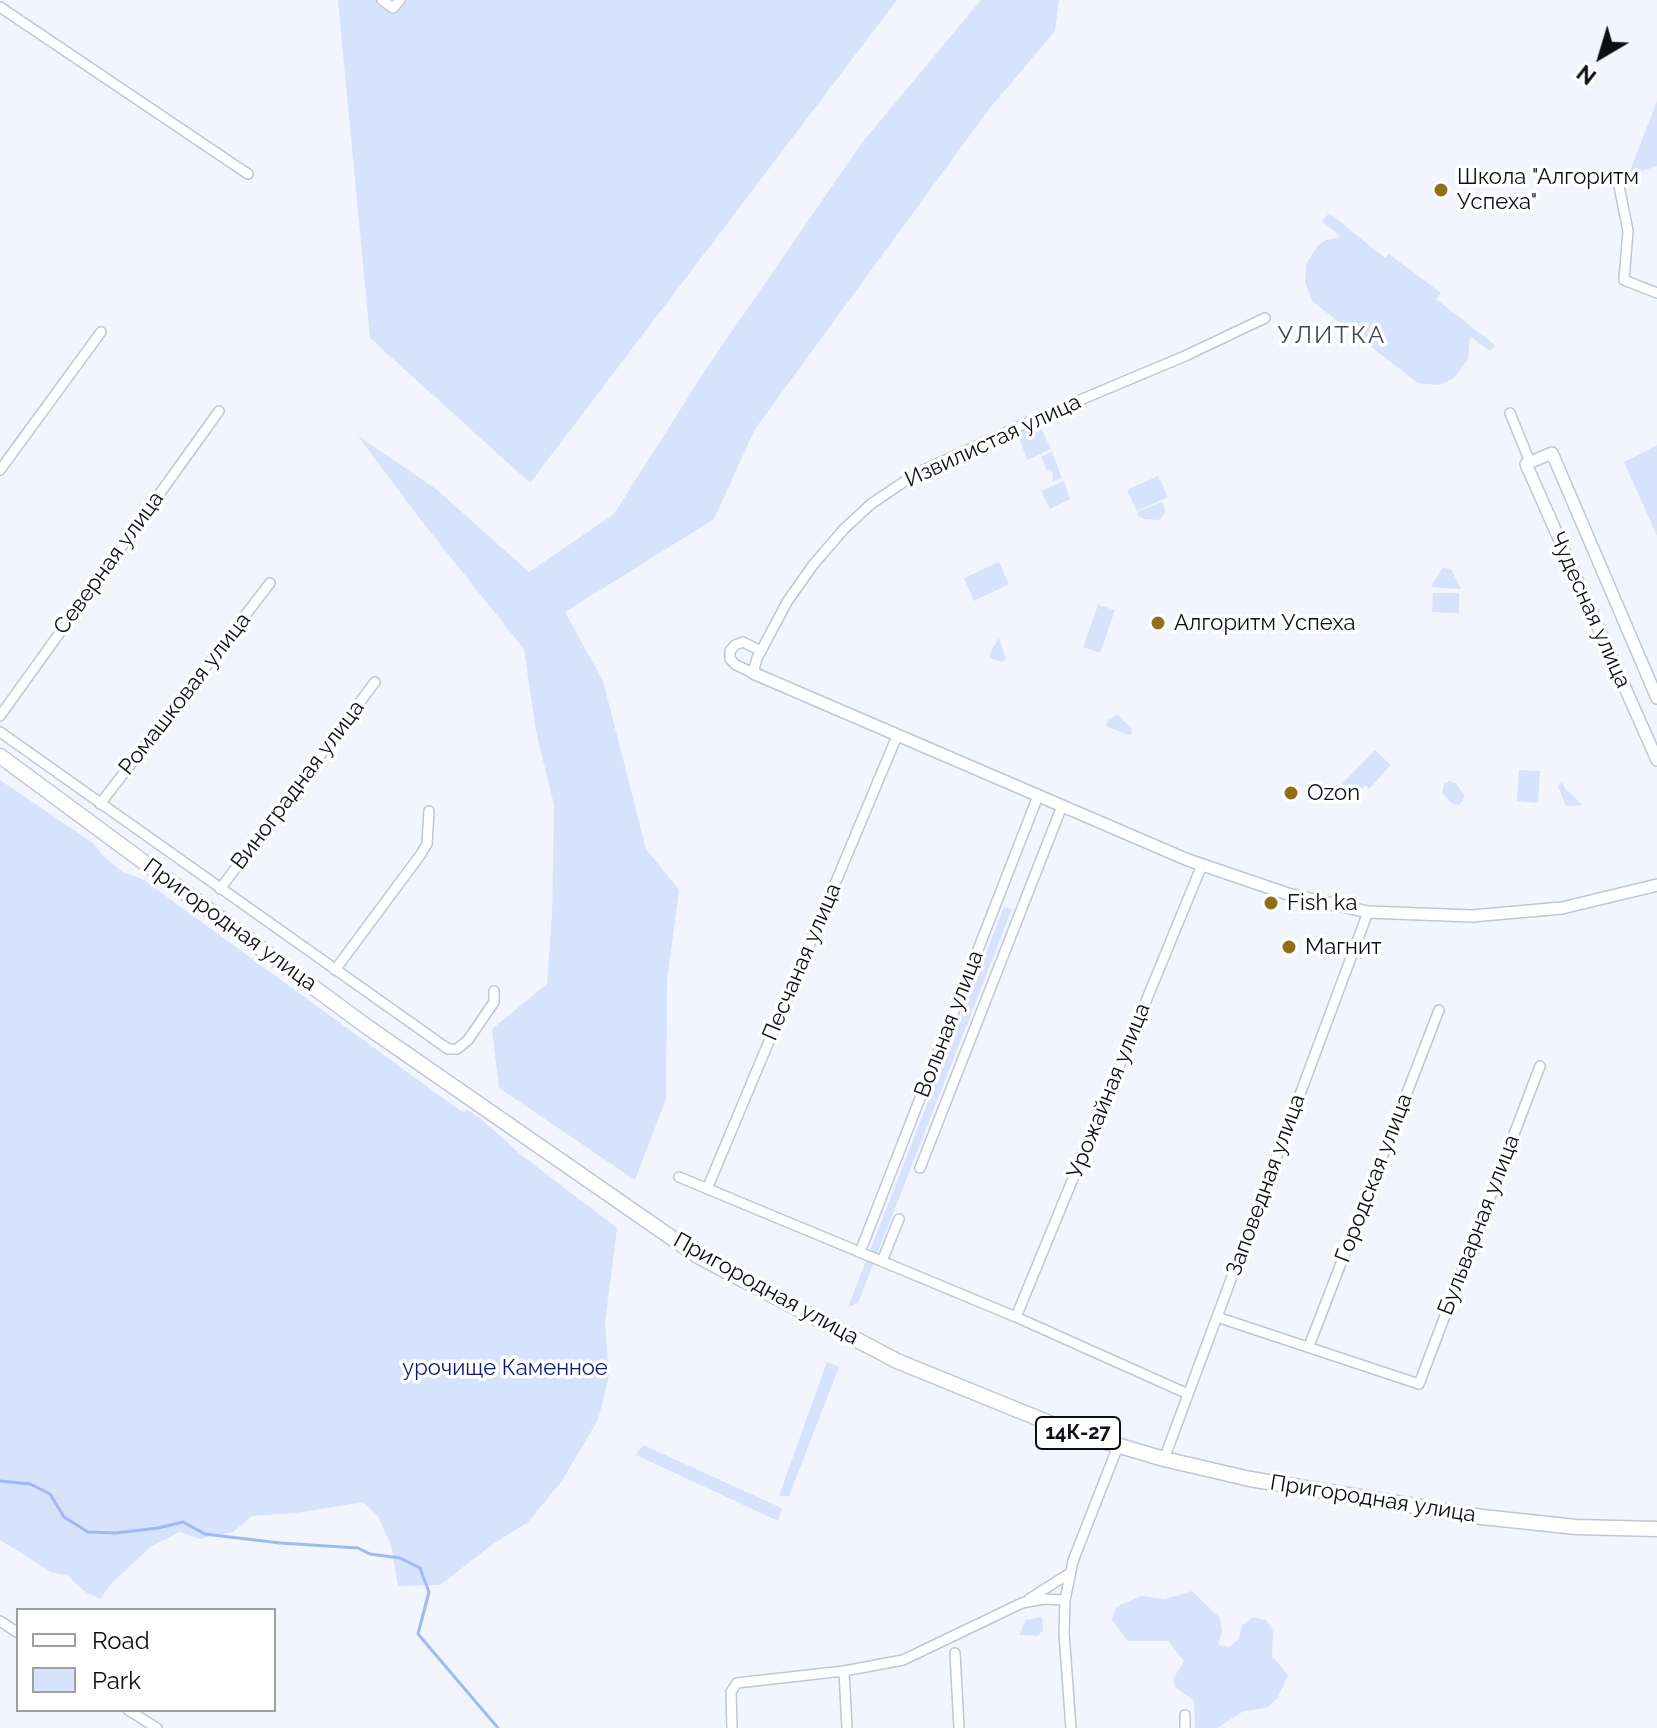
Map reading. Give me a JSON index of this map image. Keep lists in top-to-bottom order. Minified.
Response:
{"streets":{"main road":["Пригородная улица","14К-27"],"street":["Извилистая улица","Северная улица","Чудесная улица","Ромашковая улица","Виноградная улица","Песчаная улица","Вольная улица","Урожайная улица","Городская улица","Заповедная улица","Бульварная улица"]},"crossings":[["Ромашковая улица","Пригородная улица"],["Виноградная улица","Пригородная улица"],["Пригородная улица","Заповедная улица"],["Городская улица","Бульварная улица"]],"districts":["УЛИТКА"],"parks":["урочище Каменное"],"places":["Школа \"Алгоритм Успеха\"","Алгоритм Успеха","Ozon","Fish ka","Магнит"],"legend":["Road","Park"],"north":"bottom left"}
